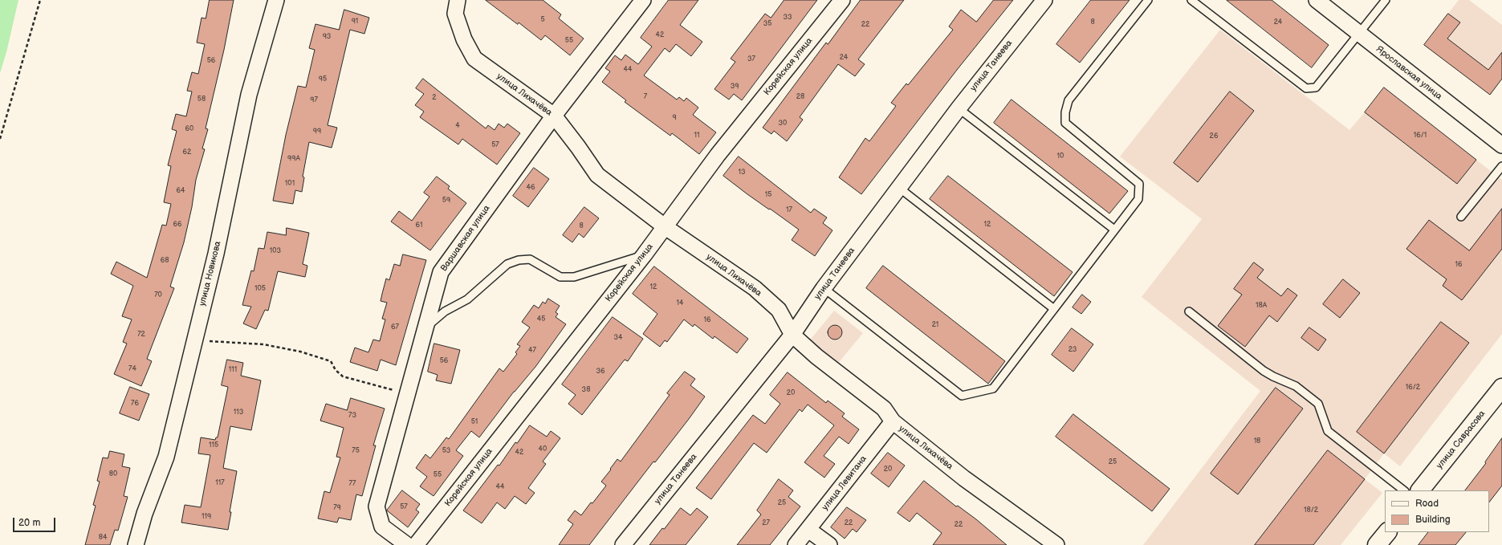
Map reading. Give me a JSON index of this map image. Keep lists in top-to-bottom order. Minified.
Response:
{"streets":{"street":["улица Танеева","Корейская улица","Ярославская улица","улица Лихачёва","Варшавская улица","улица Новикова","улица Саврасова","улица Левитана"]},"crossings":[["улица Танеева","улица Лихачёва"],["Корейская улица","улица Лихачёва"],["улица Лихачёва","Варшавская улица"],["улица Лихачёва","улица Левитана"]],"house_numbers":["33","5","91","8","24","35","22","42","93","55","24","37","56","44","95","39","7","28","2","58","97","9","30","4","60","99","11","16/1","26","57","62","10","99А","13","101","46","64","15","59","17","66","12","61","8","103","68","16","12","105","70","14","18А","45","16","21","67","72","34","23","47","56","74","111","36","16/2","38","20","76","113","73","51","18","115","40","75","53","42","25","20","80","55","117","77","44","25","57","79","18/2","119","27","22","22","84"],"legend":["Road","Building"],"scale_bar":"20 m"}
